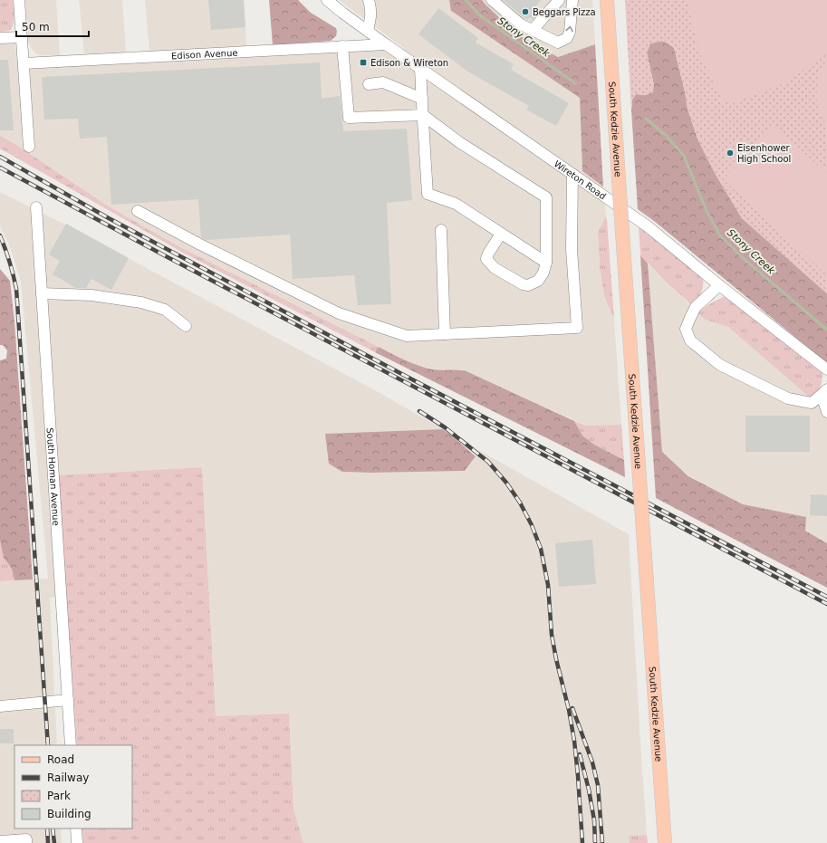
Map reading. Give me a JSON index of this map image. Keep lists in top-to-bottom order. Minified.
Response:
{"streets":{"main road":["South Kedzie Avenue"],"street":["Edison Avenue","Wireton Road","South Homan Avenue"]},"crossings":[["Edison Avenue","Wireton Road"]],"water":["Stony Creek"],"places":{"other":["Beggars Pizza","Eisenhower High School"],"transit":["Edison & Wireton"]},"legend":["Road","Railway","Park","Building"],"scale_bar":"50 m"}
